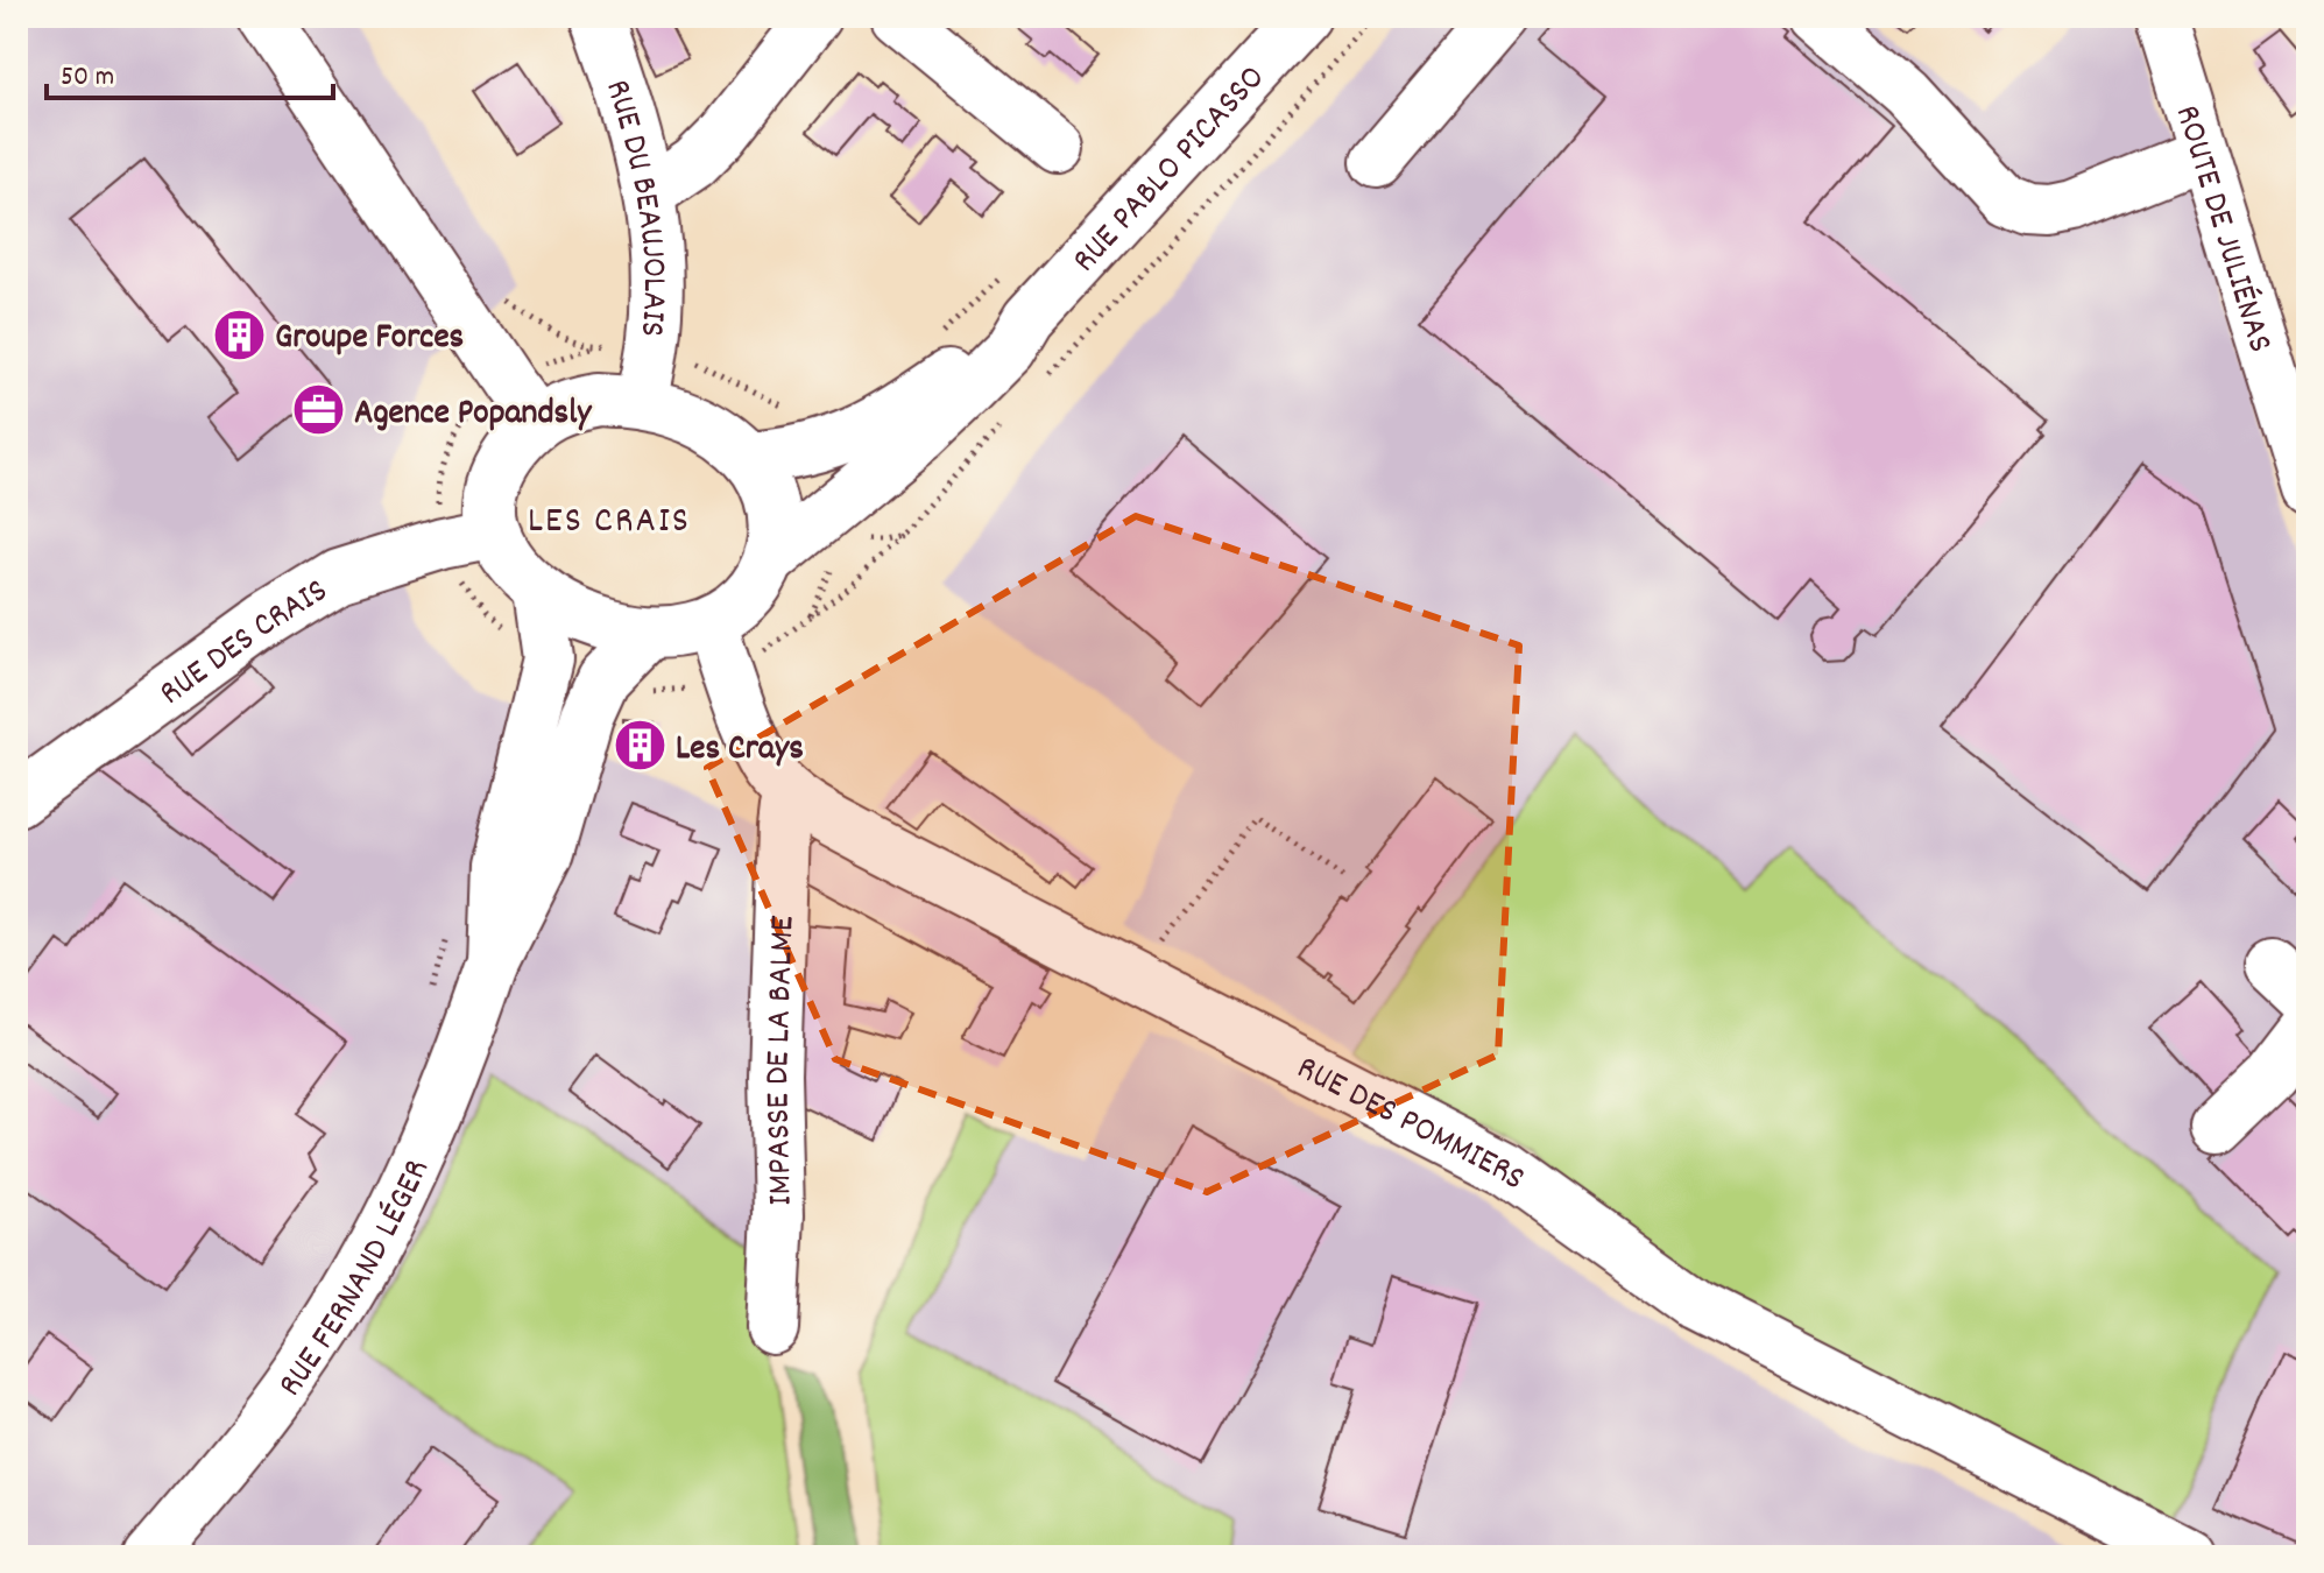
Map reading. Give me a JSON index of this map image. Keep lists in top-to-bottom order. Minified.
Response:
{"streets":{"street":["RUE PABLO PICASSO","RUE DU BEAUJOLAIS","ROUTE DE JULIÉNAS","RUE DES CRAIS","IMPASSE DE LA BALME","RUE DES POMMIERS","RUE FERNAND LÉGER"]},"crossings":[["RUE PABLO PICASSO","RUE DU BEAUJOLAIS"],["RUE PABLO PICASSO","RUE DES CRAIS"],["RUE PABLO PICASSO","RUE DES POMMIERS"],["RUE PABLO PICASSO","RUE FERNAND LÉGER"],["RUE DU BEAUJOLAIS","RUE DES CRAIS"],["RUE DU BEAUJOLAIS","RUE DES POMMIERS"],["RUE DU BEAUJOLAIS","RUE FERNAND LÉGER"],["RUE DES CRAIS","RUE DES POMMIERS"],["RUE DES CRAIS","RUE FERNAND LÉGER"],["IMPASSE DE LA BALME","RUE DES POMMIERS"],["RUE DES POMMIERS","RUE FERNAND LÉGER"]],"districts":["LES CRAIS"],"places":{"building":["Groupe Forces","Les Crays"],"office":["Agence Popandsly"]},"scale_bar":"50 m"}
